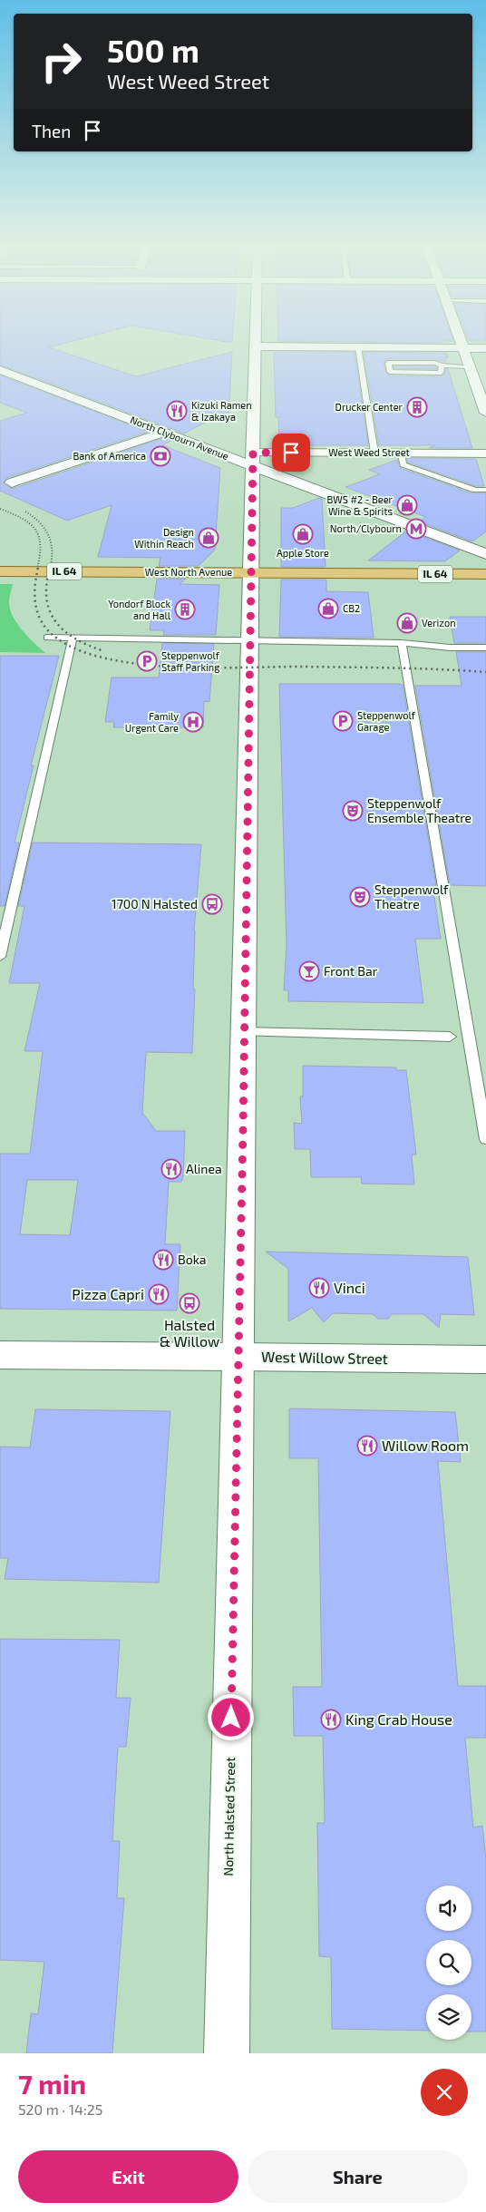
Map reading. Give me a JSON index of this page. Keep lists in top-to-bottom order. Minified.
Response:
{"streets":{"main road":["North Clybourn Avenue","West Weed Street","IL 64","West North Avenue","West Willow Street","North Halsted Street"]},"crossings":[["North Clybourn Avenue","West Weed Street"],["North Clybourn Avenue","North Halsted Street"],["West Weed Street","North Halsted Street"],["West North Avenue","North Halsted Street"],["West Willow Street","North Halsted Street"]],"places":{"building":["Drucker Center","Yondorf Block and Hall"],"restaurant":["Kizuki Ramen & Izakaya","Alinea","Boka","Vinci","Pizza Capri","Willow Room","King Crab House"],"bank":["Bank of America"],"shop":["BWS #2 - Beer Wine & Spirits","Apple Store","Design Within Reach","CB2","Verizon"],"metro station":["North/Clybourn"],"parking":["Steppenwolf Staff Parking","Steppenwolf Garage"],"hospital":["Family Urgent Care"],"theatre":["Steppenwolf Ensemble Theatre","Steppenwolf Theatre"],"bus stop":["1700 N Halsted","Halsted & Willow"],"bar":["Front Bar"]},"page":{"turn":["500 m","West Weed Street"],"then":"Then","heading":["7 min","520 m · 14:25"],"buttons":["Exit","Share"]}}
